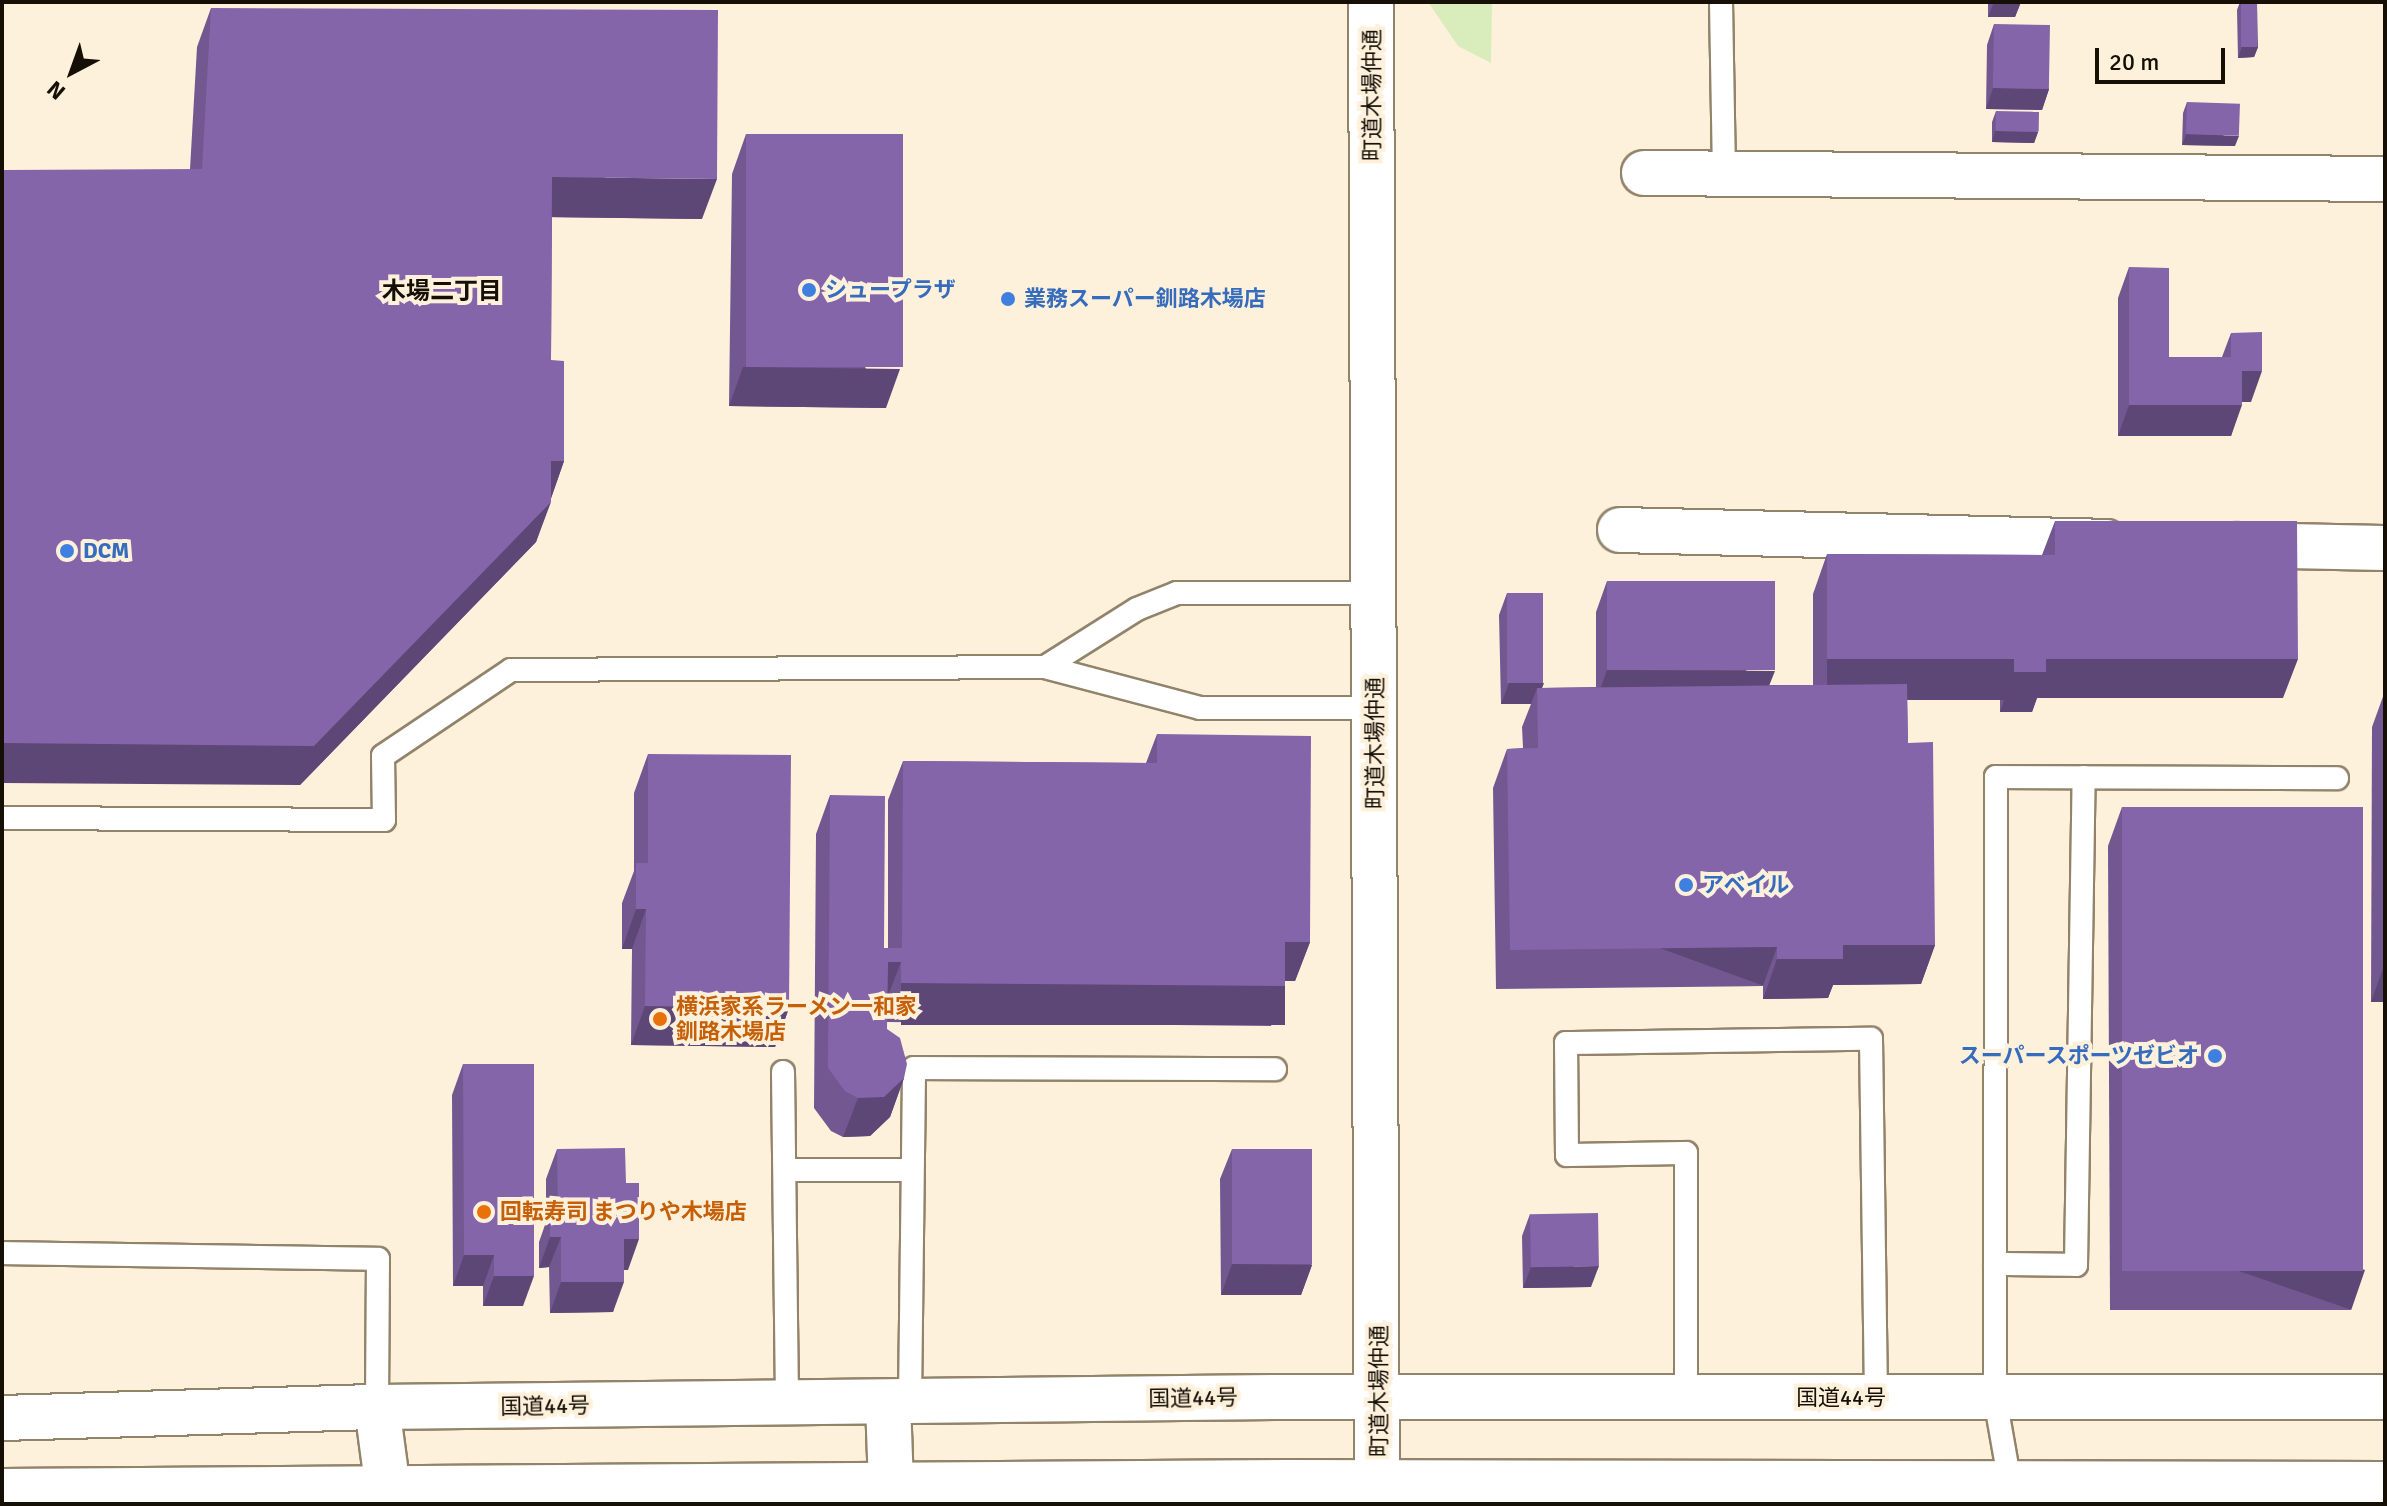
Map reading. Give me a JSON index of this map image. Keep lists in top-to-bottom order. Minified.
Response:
{"streets":{"main road":["町道木場仲通","国道44号"]},"crossings":[["町道木場仲通","国道44号"]],"districts":["木場二丁目"],"places":["シュープラザ","業務スーパー釧路木場店","DCM","アベイル","横浜家系ラーメン一和家 釧路木場店","スーパースポーツゼビオ","回転寿司 まつりや木場店"],"scale_bar":"20 m","north":"bottom left"}
